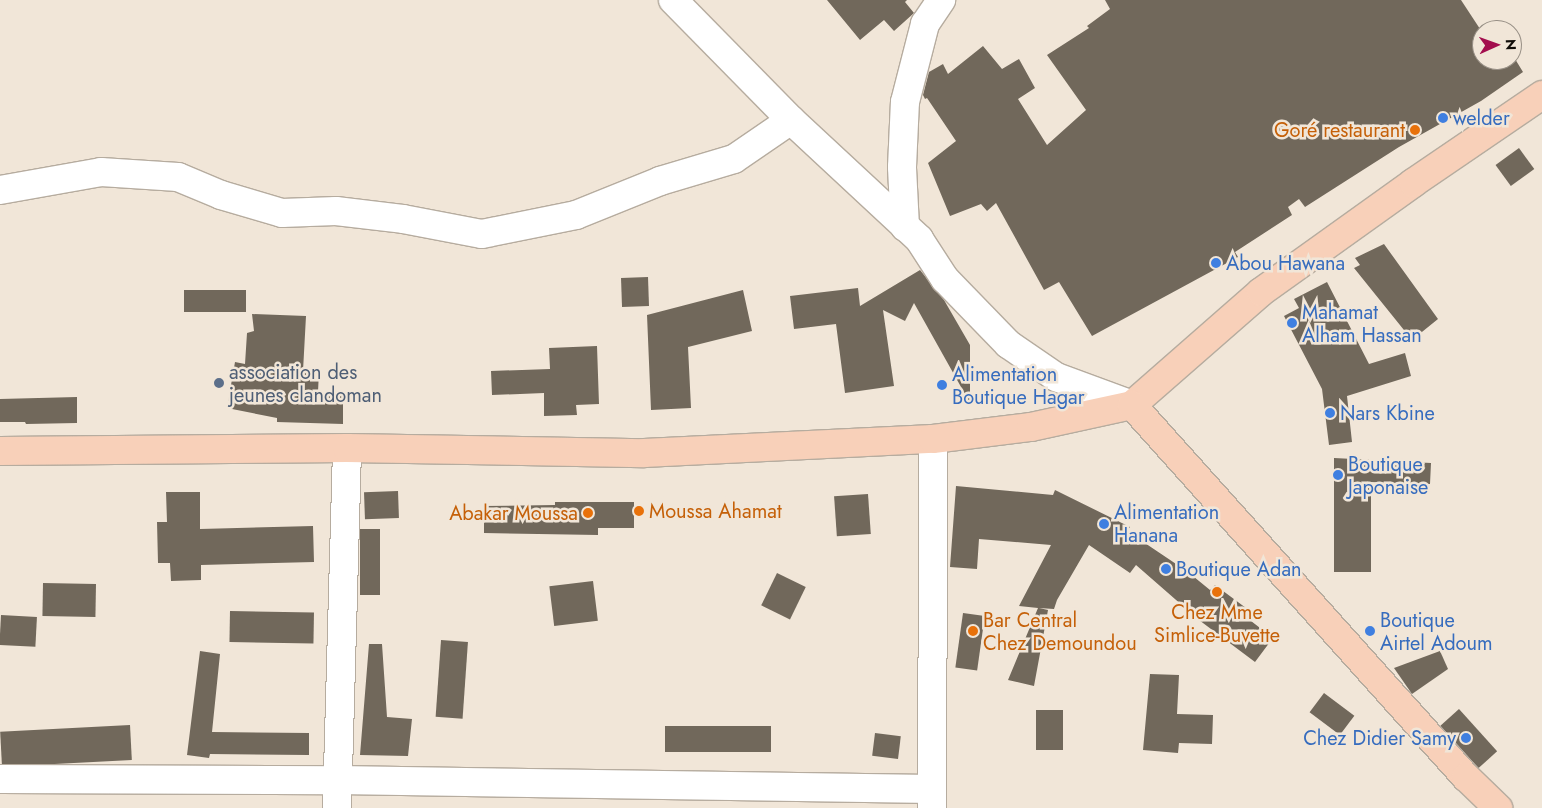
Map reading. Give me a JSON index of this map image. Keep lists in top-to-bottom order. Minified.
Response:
{"places":["welder","Goré restaurant","Abou Hawana","Mahamat Alham Hassan","association des jeunes clandoman","Alimentation Boutique Hagar","Nars Kbine","Boutique Japonaise","Moussa Ahamat","Abakar Moussa","Alimentation Hanana","Boutique Adan","Chez Mme Simlice-Buvette","Bar Central Chez Demoundou","Boutique Airtel Adoum","Chez Didier Samy"],"north":"right"}
